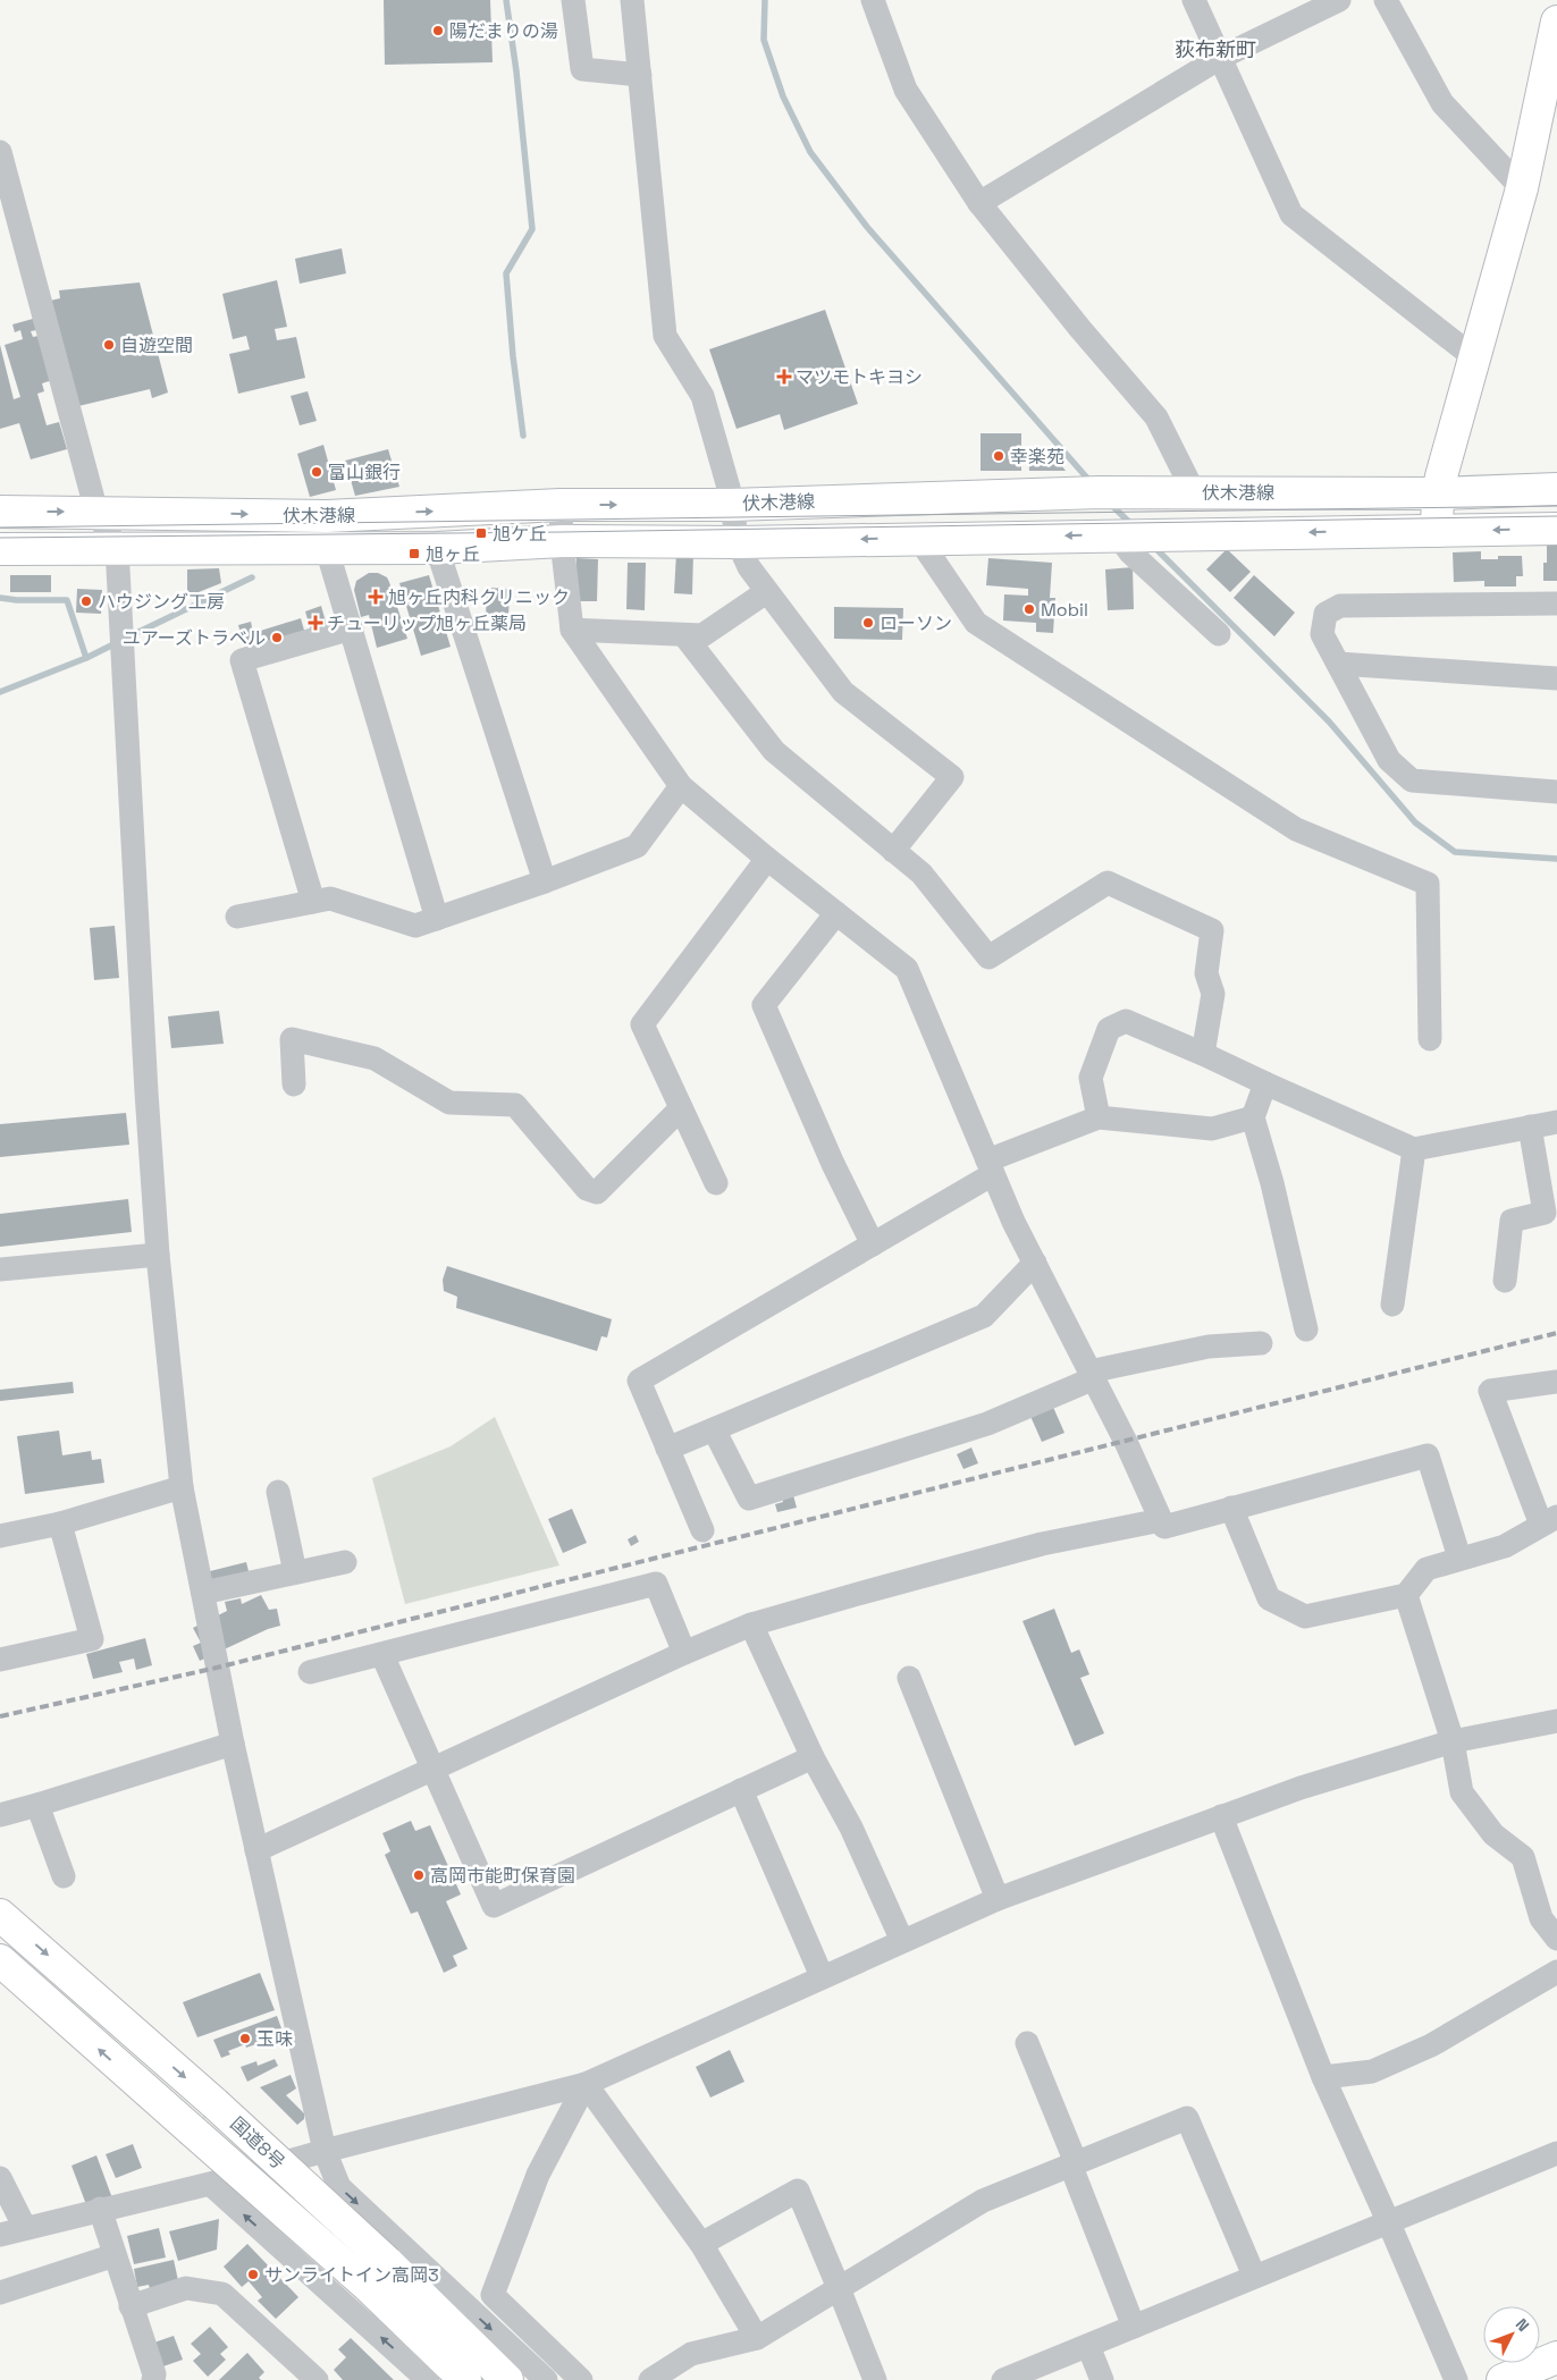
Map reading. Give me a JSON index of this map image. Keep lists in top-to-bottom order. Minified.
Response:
{"streets":{"main road":["伏木港線","国道8号"]},"districts":["荻布新町"],"places":{"other":["陽だまりの湯","自遊空間","幸楽苑","富山銀行","ハウジング工房","Mobil","ローソン","ユアーズトラベル","高岡市能町保育園","玉味","サンライトイン高岡3"],"health":["マツモトキヨシ","旭ヶ丘内科クリニック","チューリップ旭ヶ丘薬局"],"transit":["旭ケ丘","旭ヶ丘"]},"north":"top right"}
